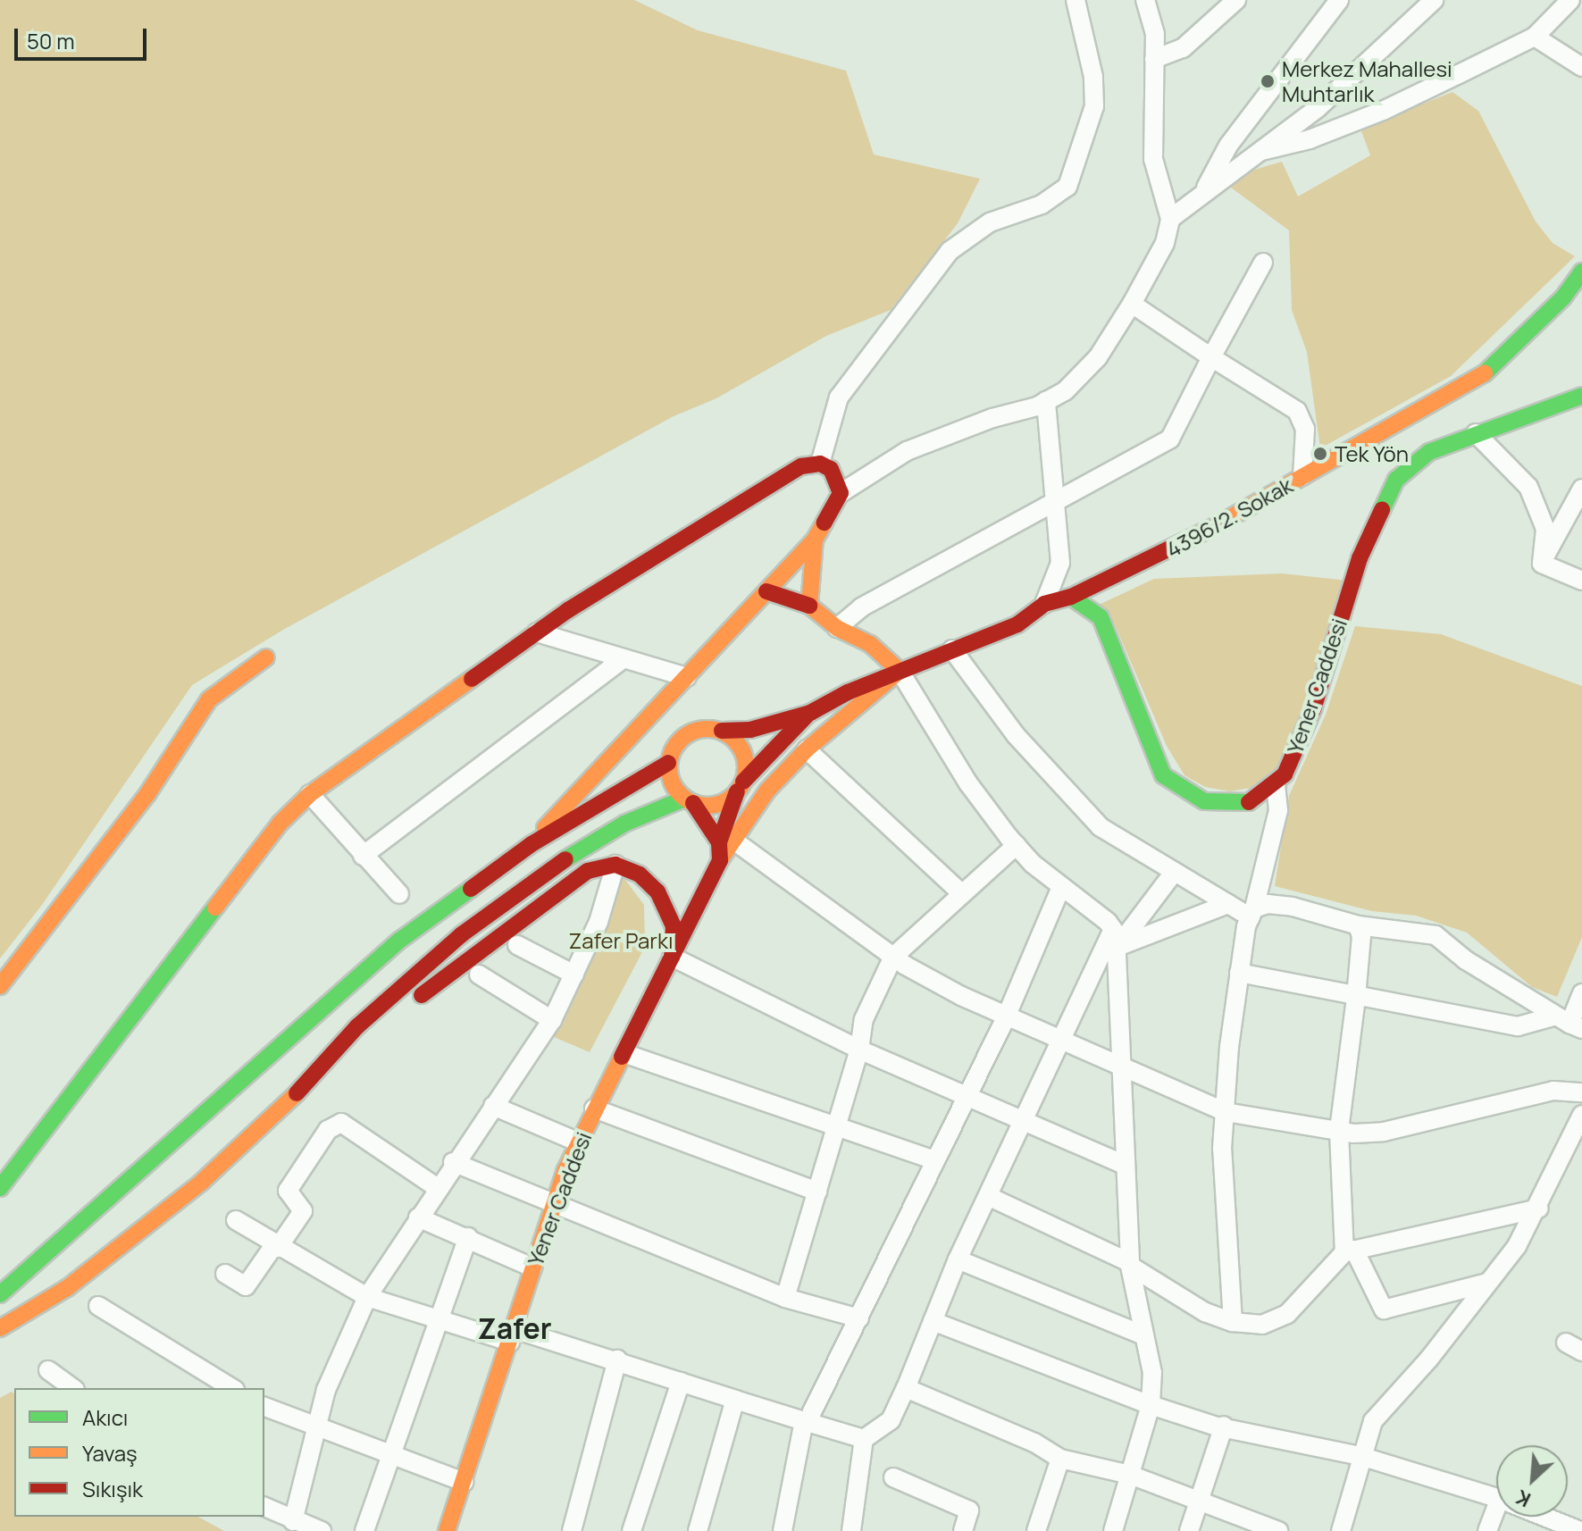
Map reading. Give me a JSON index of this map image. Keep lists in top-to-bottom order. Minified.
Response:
{"streets":{"main road":["4396/2. Sokak","Yener Caddesi"]},"crossings":[["4396/2. Sokak","Yener Caddesi"]],"districts":["Zafer"],"parks":["Zafer Parkı"],"places":["Merkez Mahallesi Muhtarlık","Tek Yön"],"legend":["Akıcı","Yavaş","Sıkışık"],"scale_bar":"50 m","north":"bottom left"}
